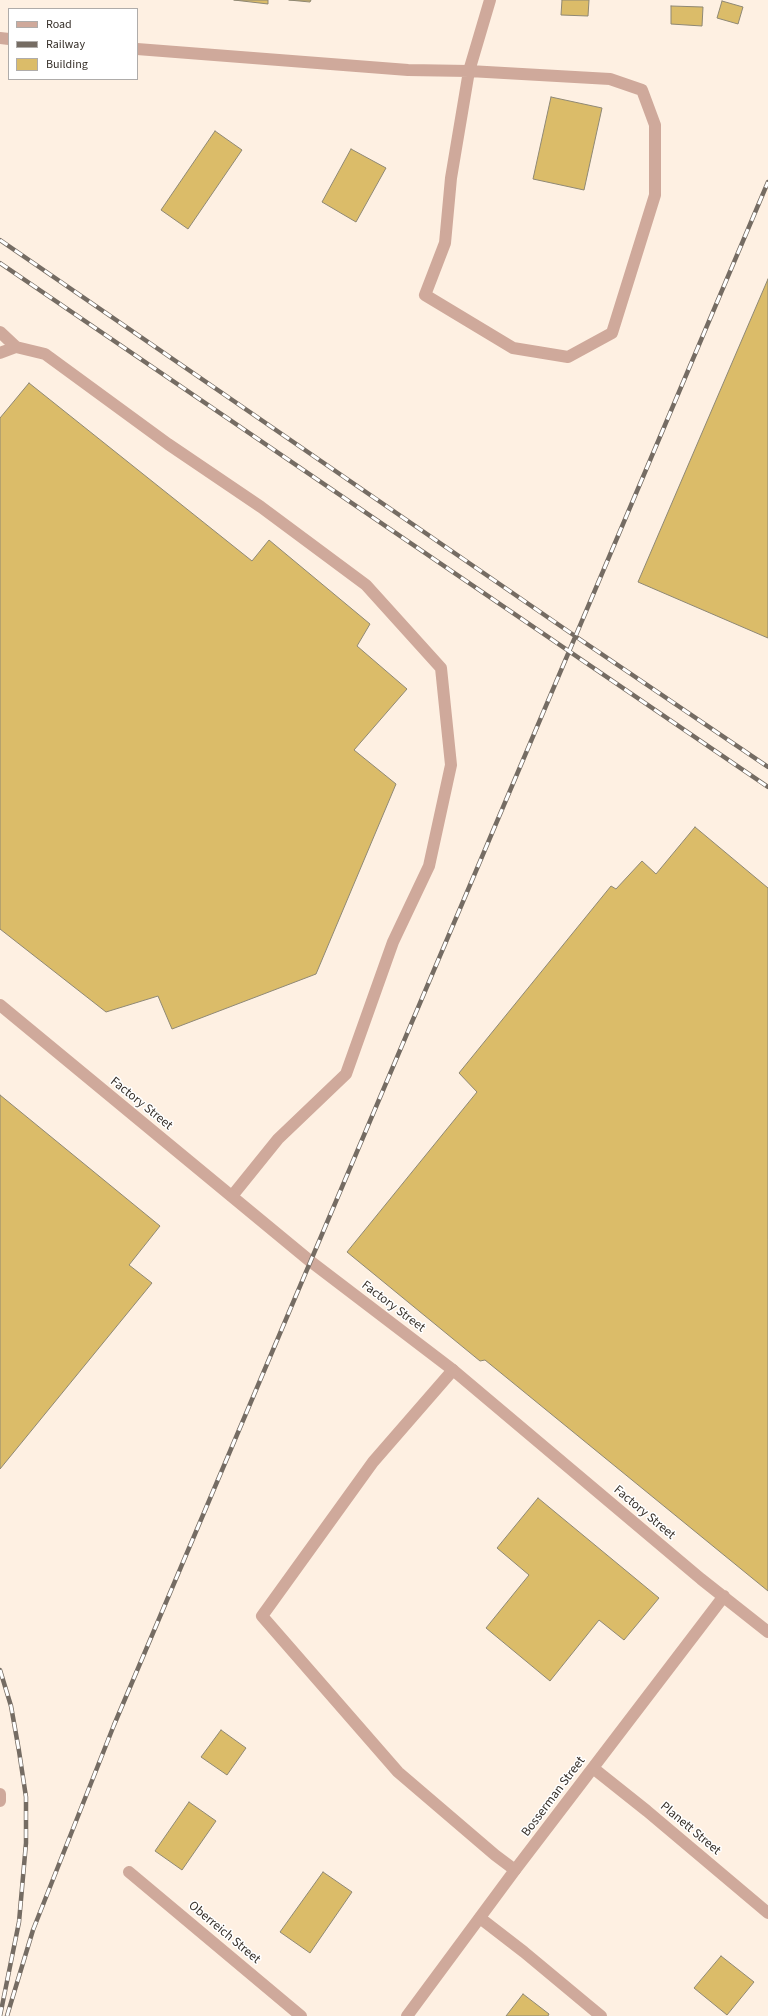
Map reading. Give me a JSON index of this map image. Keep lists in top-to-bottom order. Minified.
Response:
{"streets":{"street":["Factory Street","Bosserman Street","Planett Street","Oberreich Street"]},"crossings":[["Factory Street","Bosserman Street"],["Bosserman Street","Planett Street"]],"legend":["Road","Railway","Building"]}
